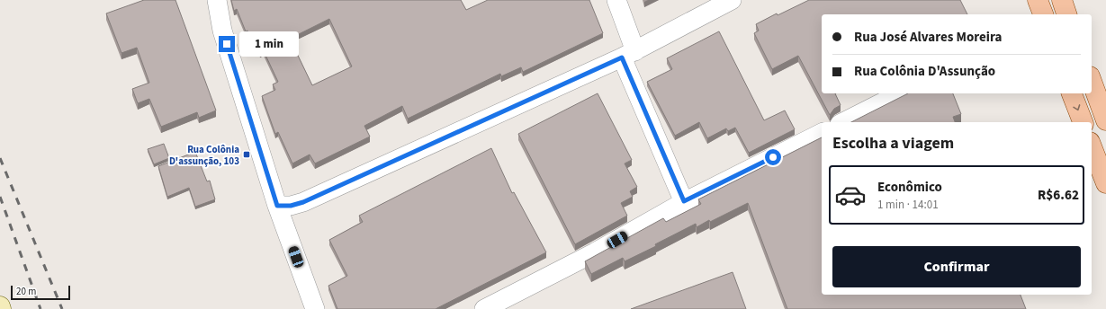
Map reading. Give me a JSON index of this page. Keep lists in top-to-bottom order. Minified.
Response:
{"places":{"transit":["Rua Colônia D'assunção, 103"]},"scale_bar":"20 m","page":{"banner":["Rua José Alvares Moreira","Rua Colônia D'Assunção"],"bubble":"1 min","heading":"Escolha a viagem","list":[{"name":"Econômico","note":"1 min · 14:01","value":"R$6.62"}],"buttons":"Confirmar","scale":"20 m"}}
